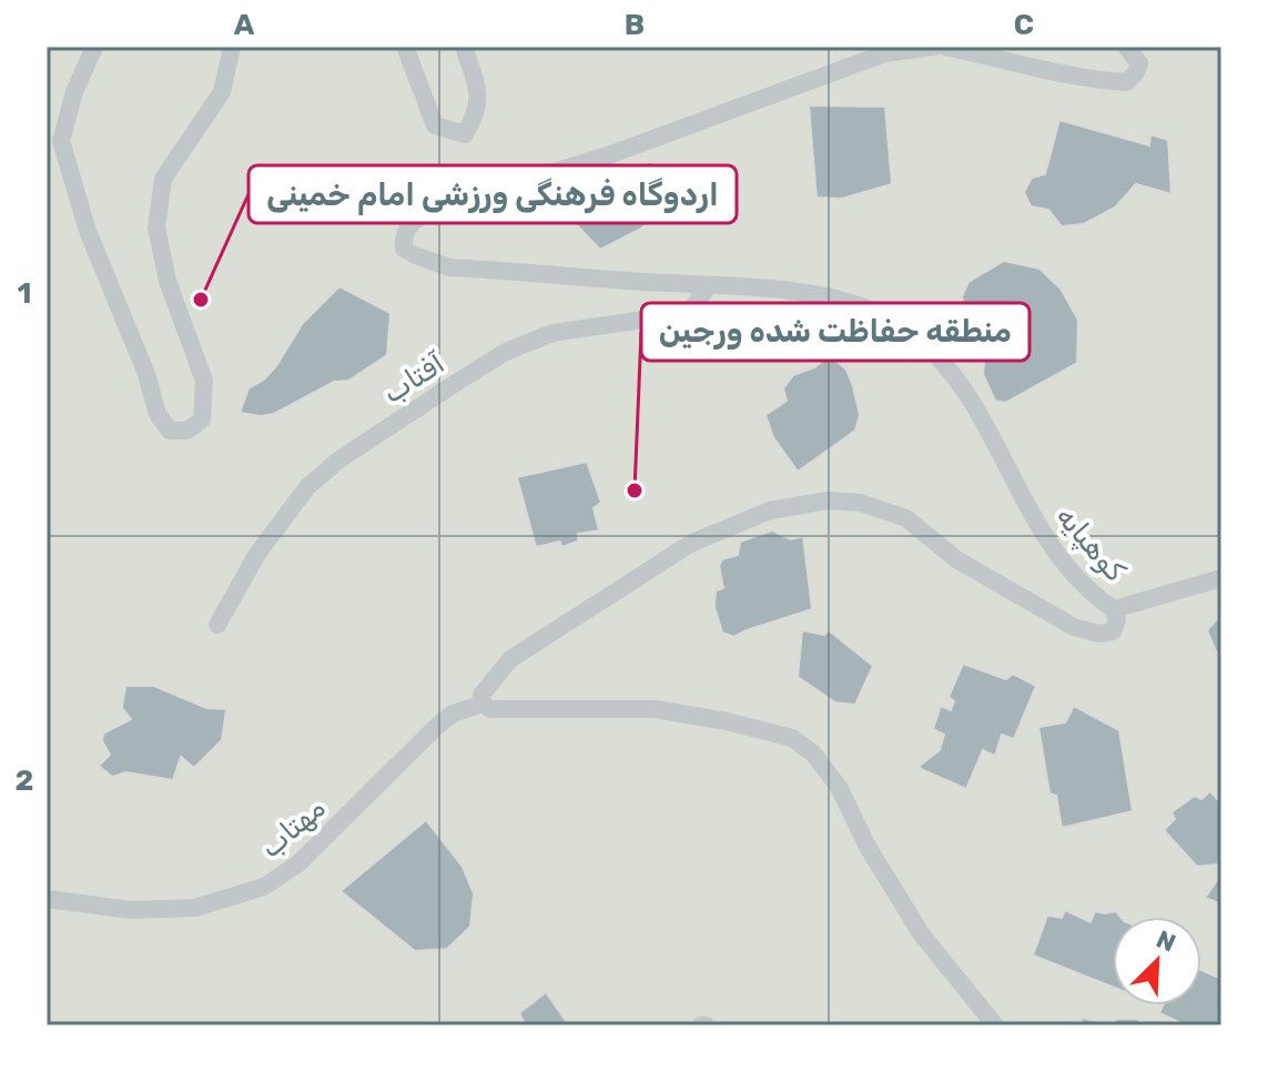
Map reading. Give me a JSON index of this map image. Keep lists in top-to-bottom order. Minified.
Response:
{"streets":{"street":["آفتاب","کوهپایه","مهتاب"]},"crossings":[["آفتاب","کوهپایه"],["کوهپایه","مهتاب"]],"places":["اردوگاه فرهنگی ورزشی امام خمینی","منطقه حفاظت شده ورجین"],"north":"top right","grid":{"columns":["A","B","C"],"rows":["1","2"]}}
